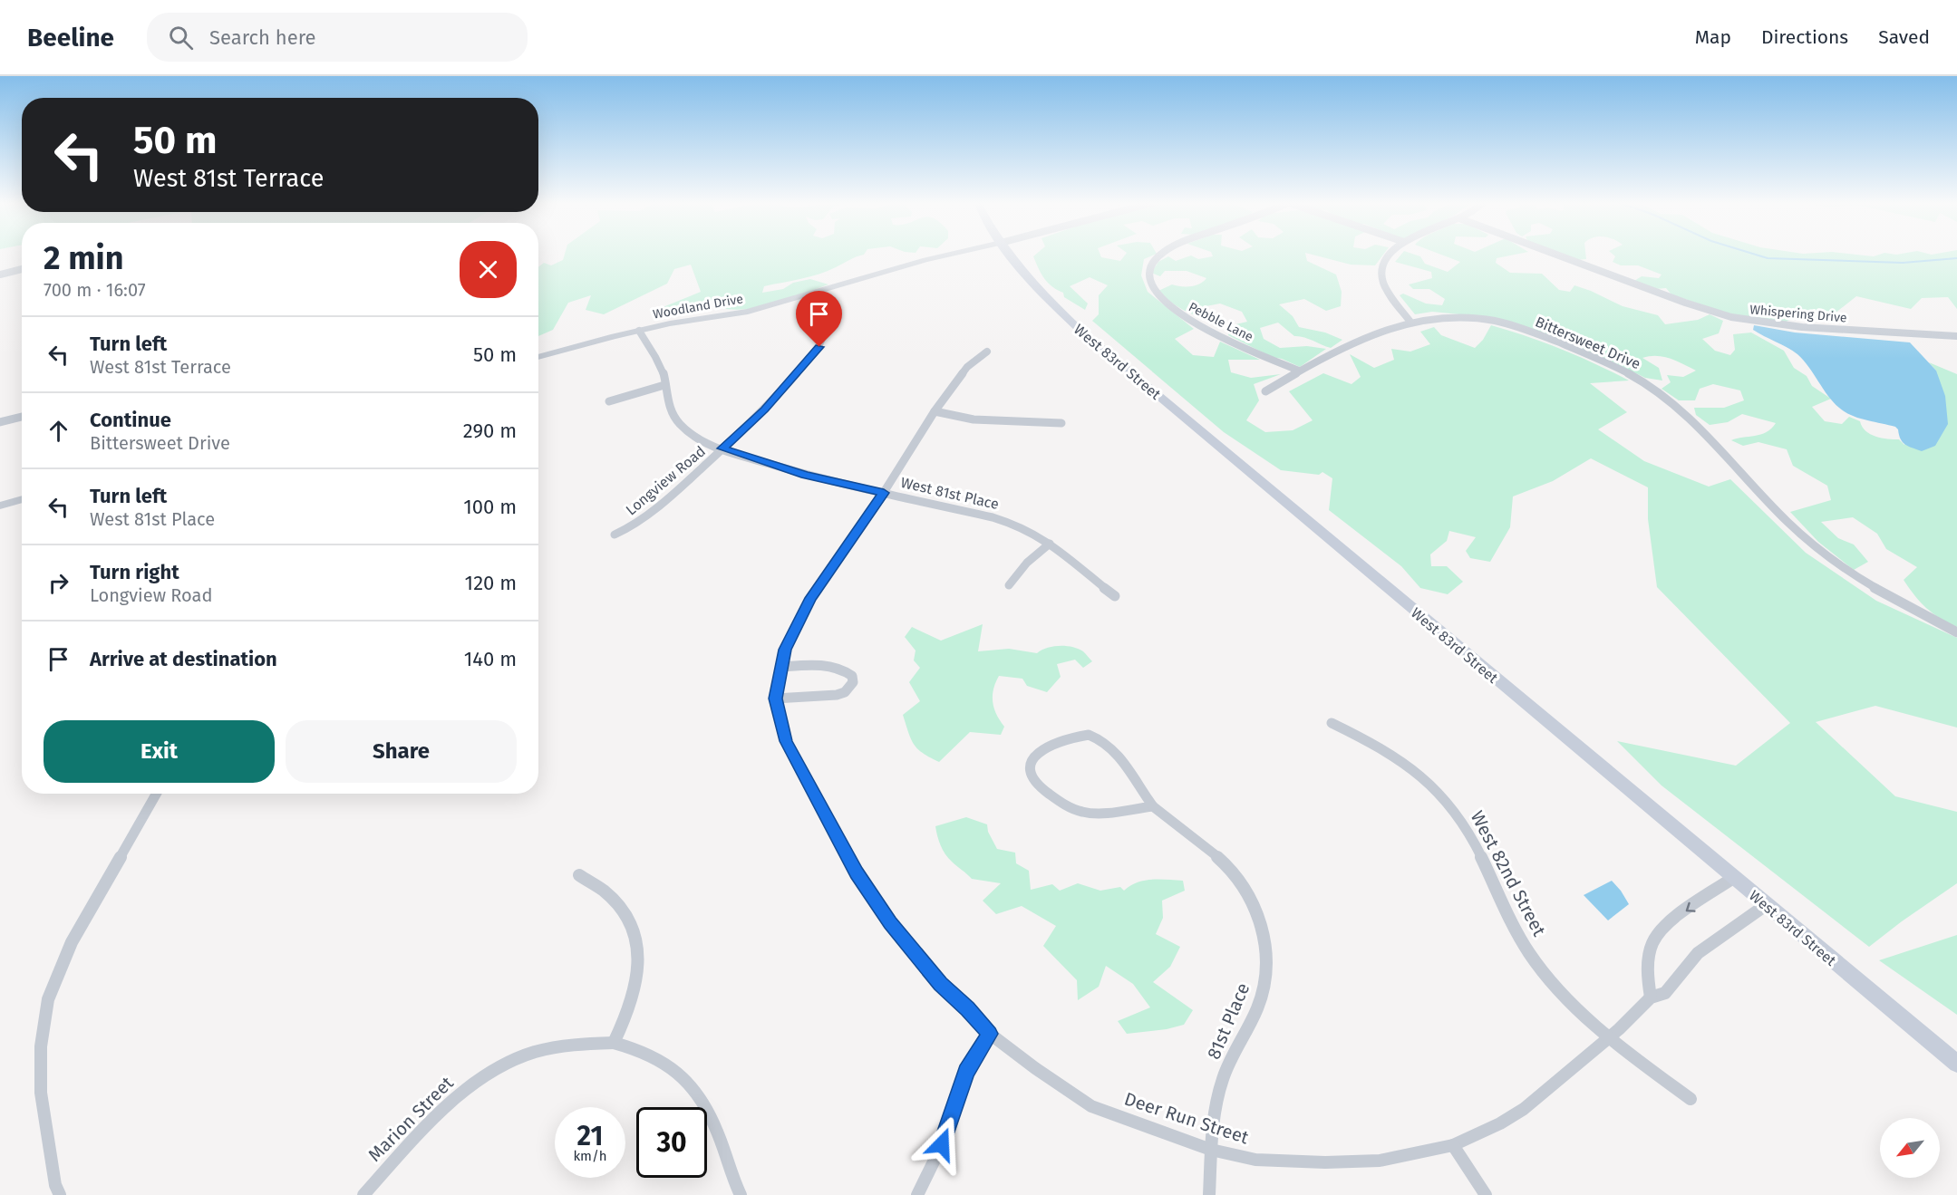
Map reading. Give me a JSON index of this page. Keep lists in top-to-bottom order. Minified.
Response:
{"streets":{"main road":["West 83rd Street"],"street":["Woodland Drive","Whispering Drive","Pebble Lane","Bittersweet Drive","Longview Road","West 81st Place","West 82nd Street","81st Place","Deer Run Street","Marion Street"]},"crossings":[["Woodland Drive","West 81st Place"],["Pebble Lane","Bittersweet Drive"],["West 83rd Street","Deer Run Street"],["Longview Road","West 81st Place"],["West 82nd Street","Deer Run Street"],["81st Place","Deer Run Street"]],"north":"bottom left","page":{"header":"Beeline","search":"Search here","nav":["Map","Directions","Saved"],"turn":["50 m","West 81st Terrace"],"heading":["2 min","700 m · 16:07"],"list":[{"name":"Turn left","note":"West 81st Terrace","value":"50 m"},{"name":"Continue","note":"Bittersweet Drive","value":"290 m"},{"name":"Turn left","note":"West 81st Place","value":"100 m"},{"name":"Turn right","note":"Longview Road","value":"120 m"},{"name":"Arrive at destination","value":"140 m"}],"buttons":["Exit","Share"],"speed":"21 km/h","limit":"30"}}
